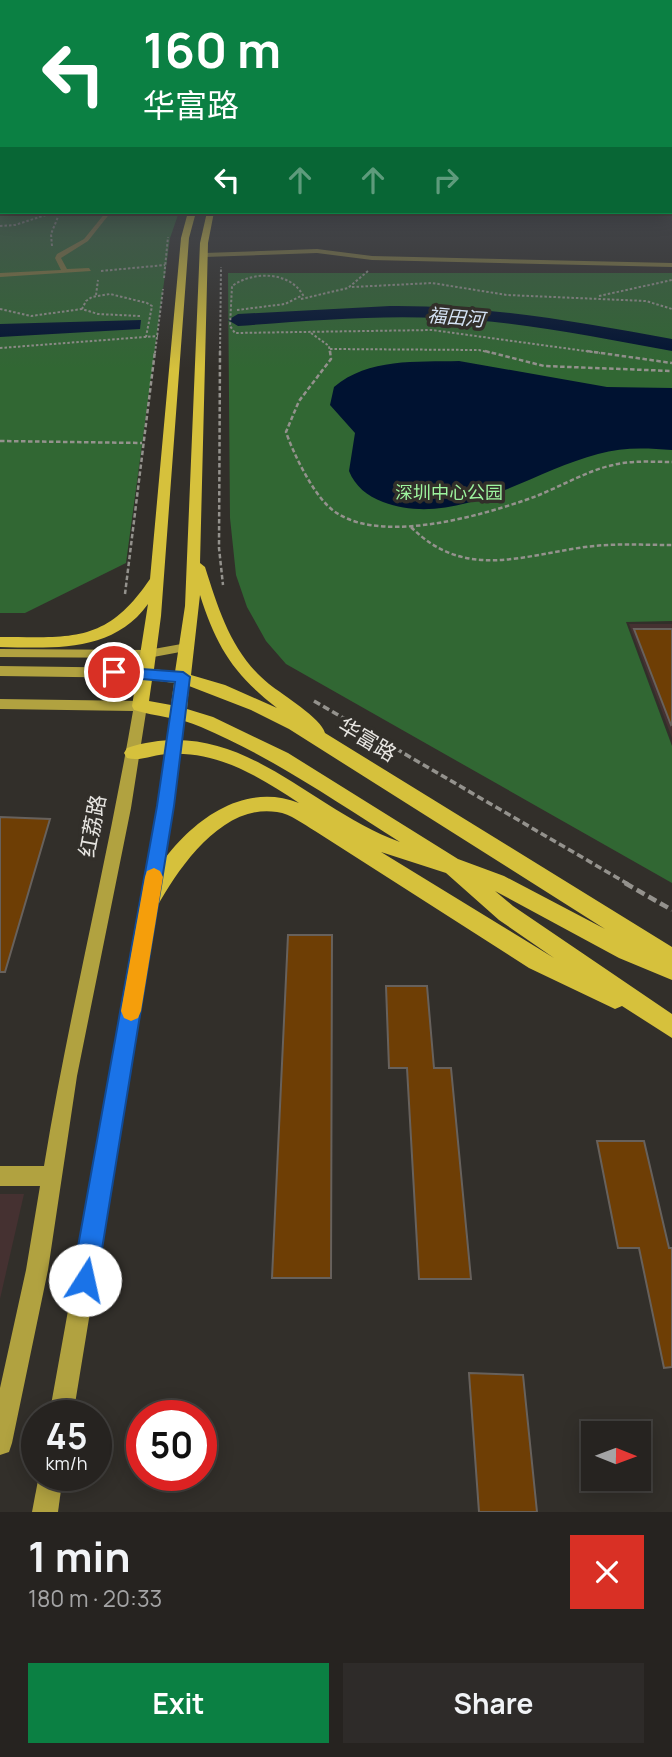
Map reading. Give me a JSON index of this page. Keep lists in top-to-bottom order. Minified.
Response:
{"streets":{"main road":["华富路","红荔路"]},"crossings":[["华富路","红荔路"]],"water":["福田河"],"parks":["深圳中心公园"],"north":"right","page":{"turn":["160 m","华富路"],"speed":"45 km/h","limit":"50","heading":["1 min","180 m · 20:33"],"buttons":["Exit","Share"]}}
